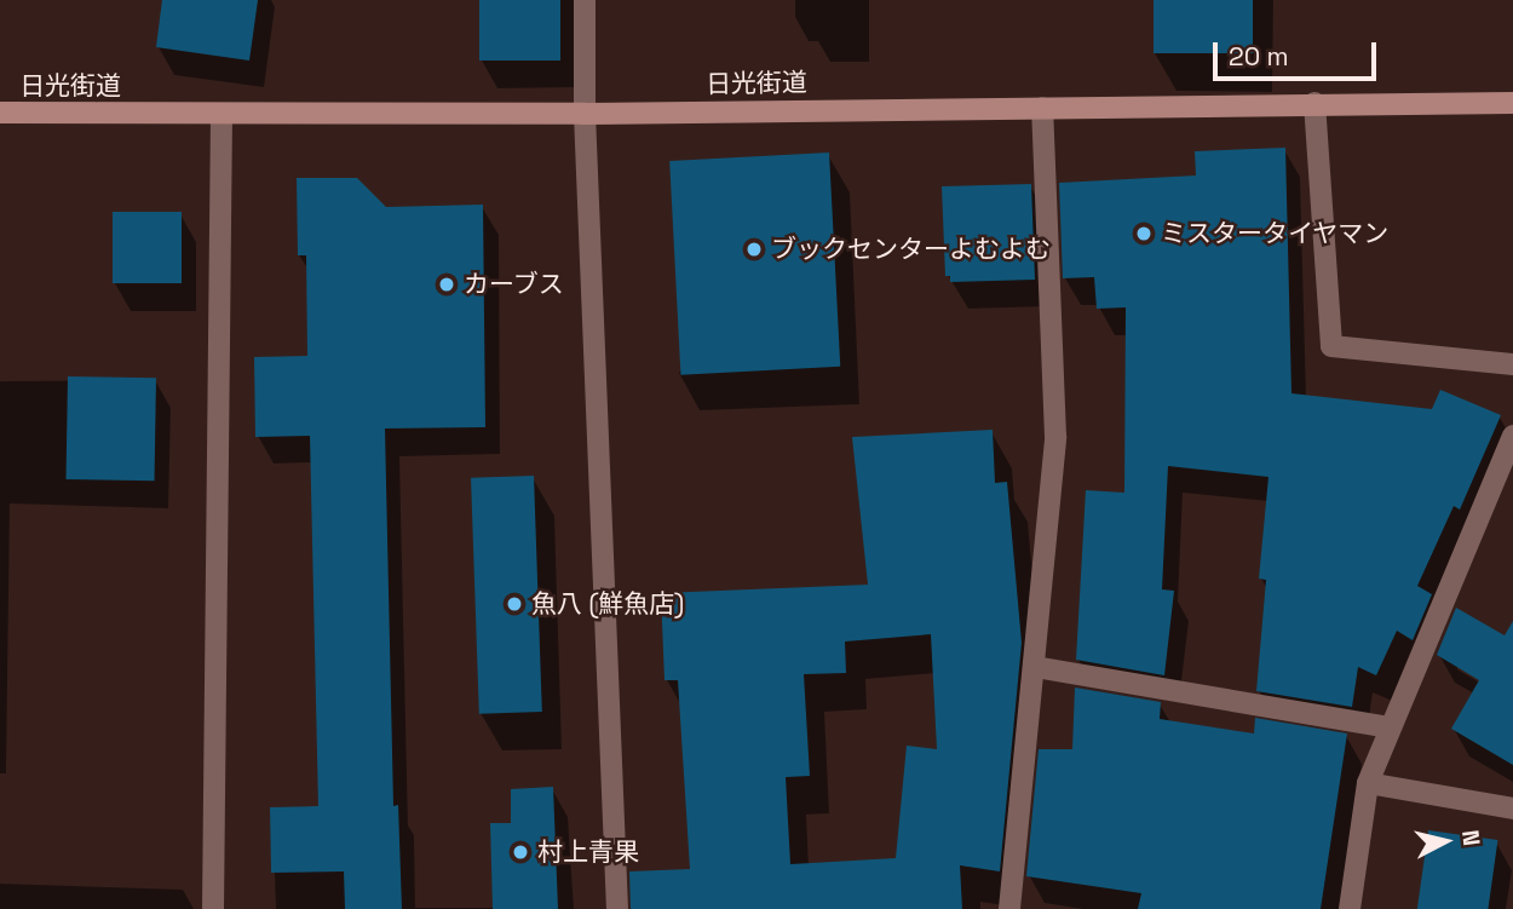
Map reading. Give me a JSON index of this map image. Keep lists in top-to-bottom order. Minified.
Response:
{"streets":{"street":["日光街道"]},"places":["ミスタータイヤマン","ブックセンターよむよむ","カーブス","魚八 (鮮魚店)","村上青果"],"scale_bar":"20 m","north":"right"}
